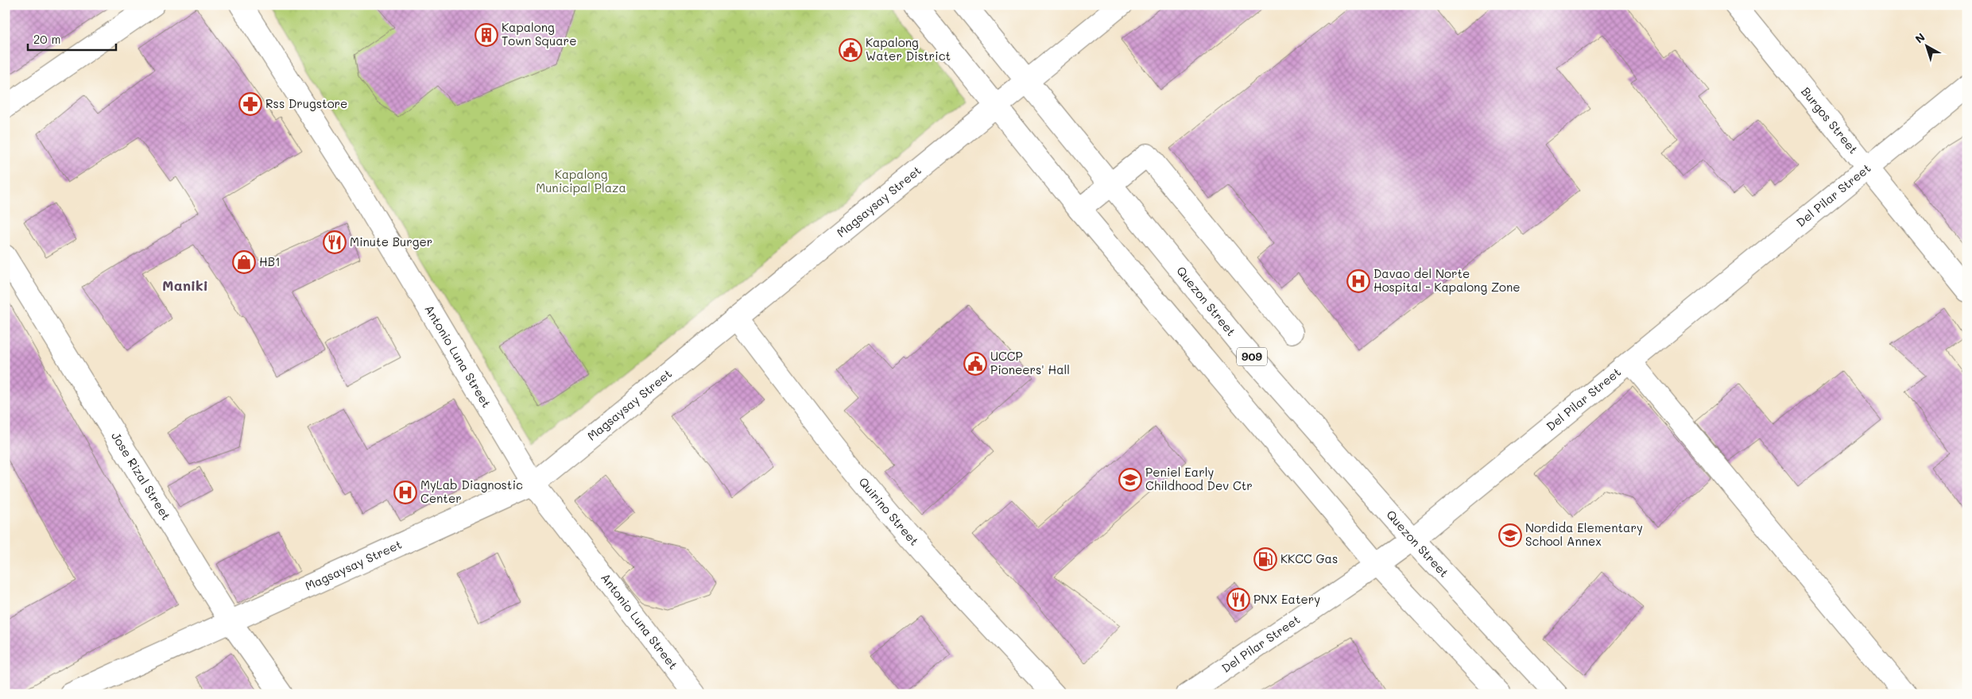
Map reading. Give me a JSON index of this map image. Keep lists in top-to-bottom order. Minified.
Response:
{"streets":{"main road":["Burgos Street","Del Pilar Street","Magsaysay Street","Quezon Street","Antonio Luna Street","909","Jose Rizal Street","Quirino Street"]},"crossings":[["Burgos Street","Del Pilar Street"],["Del Pilar Street","Quezon Street"],["Magsaysay Street","Quezon Street"],["Magsaysay Street","Antonio Luna Street"],["Magsaysay Street","Jose Rizal Street"],["Magsaysay Street","Quirino Street"]],"districts":["Maniki"],"parks":["Kapalong Municipal Plaza"],"places":{"building":["Kapalong Town Square"],"public building":["Kapalong Water District","UCCP Pioneers' Hall"],"pharmacy":["Rss Drugstore"],"restaurant":["Minute Burger","PNX Eatery"],"shop":["HB1"],"hospital":["Davao del Norte Hospital - Kapalong Zone","MyLab Diagnostic Center"],"school or university":["Peniel Early Childhood Dev Ctr","Nordida Elementary School Annex"],"fuel station":["KKCC Gas"]},"scale_bar":"20 m","north":"top left"}
